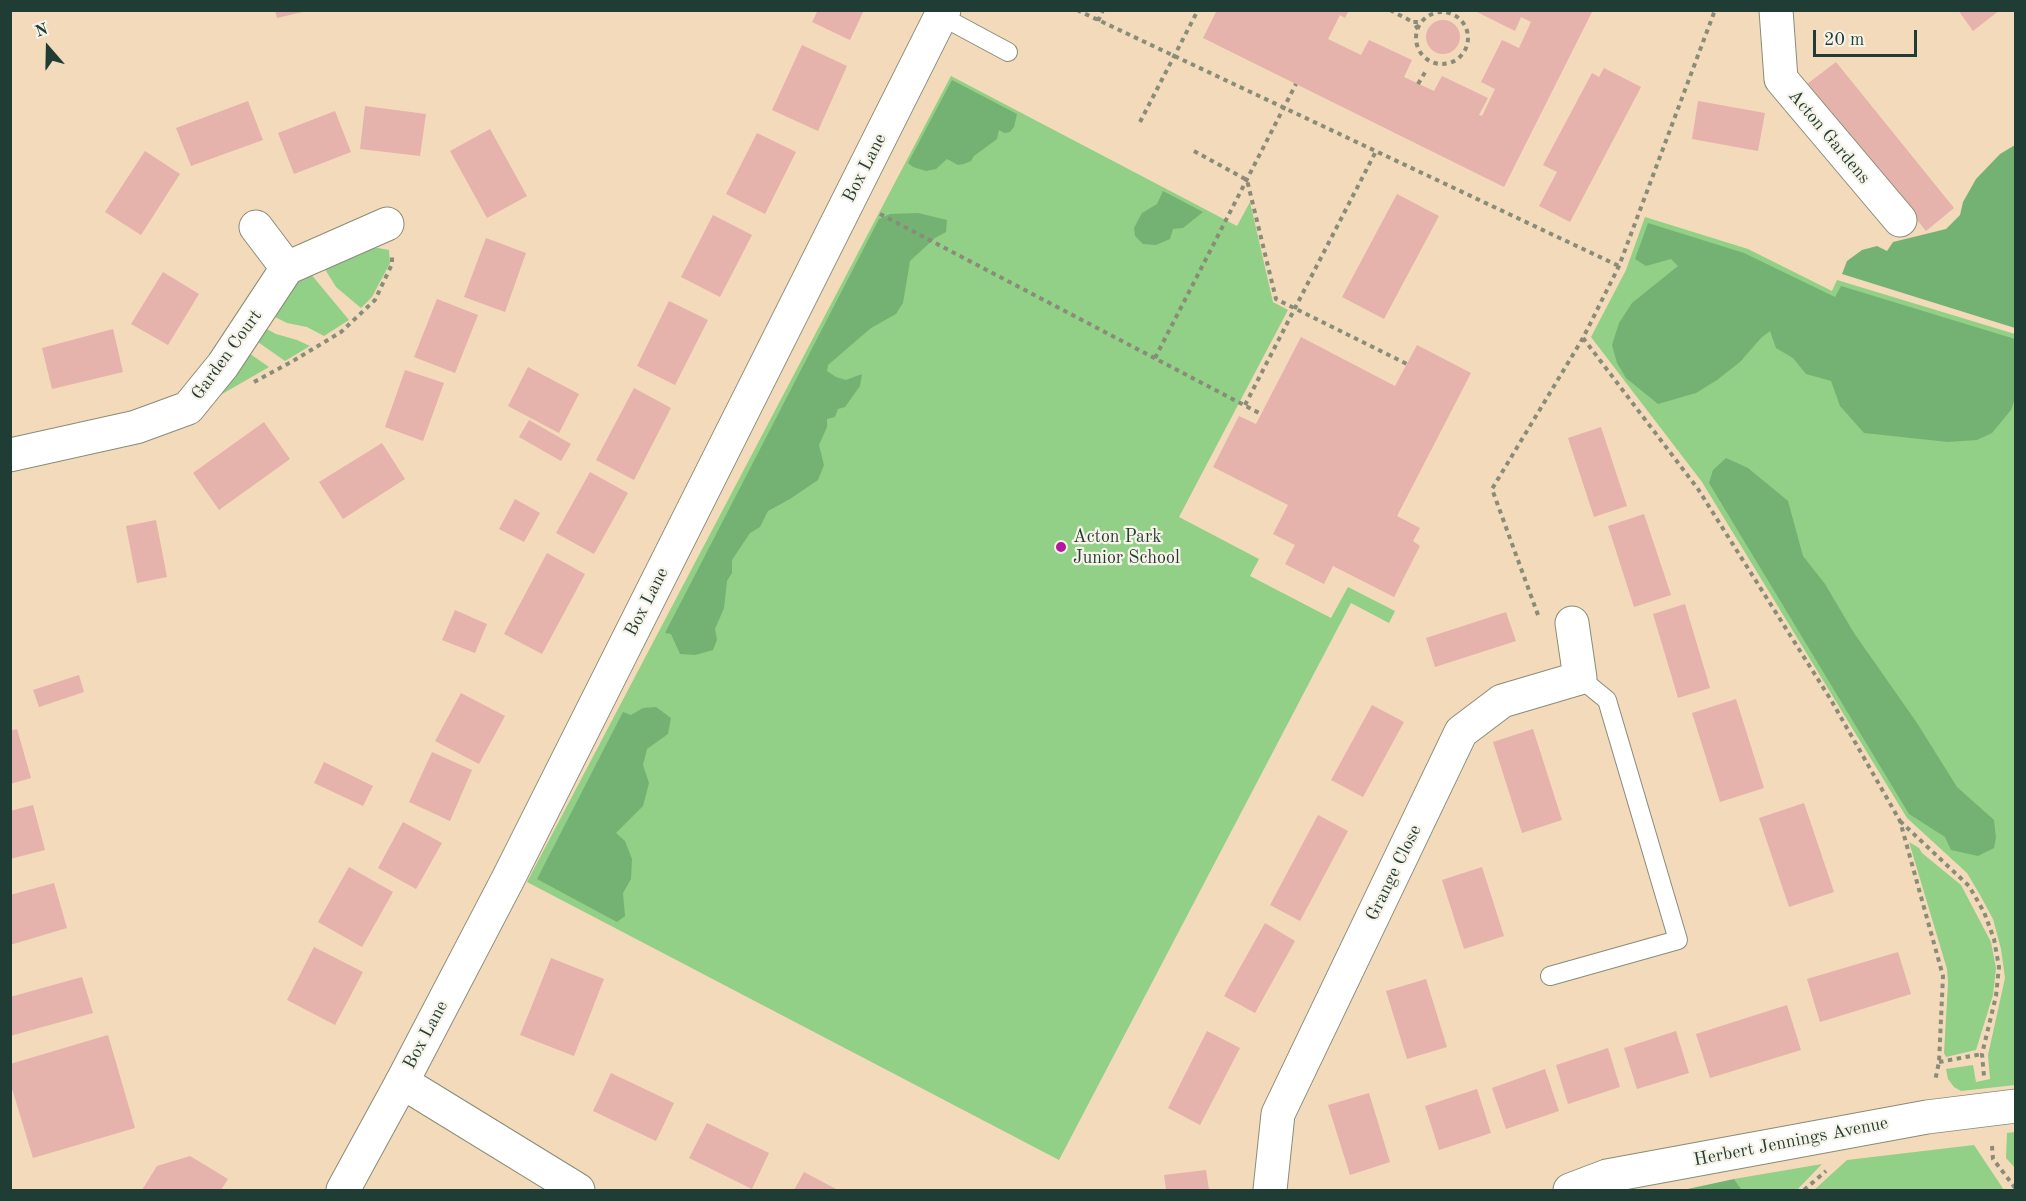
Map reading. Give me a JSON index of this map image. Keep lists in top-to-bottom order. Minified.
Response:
{"streets":{"street":["Acton Gardens","Box Lane","Garden Court","Grange Close","Herbert Jennings Avenue"]},"places":["Acton Park Junior School"],"scale_bar":"20 m","north":"top"}
